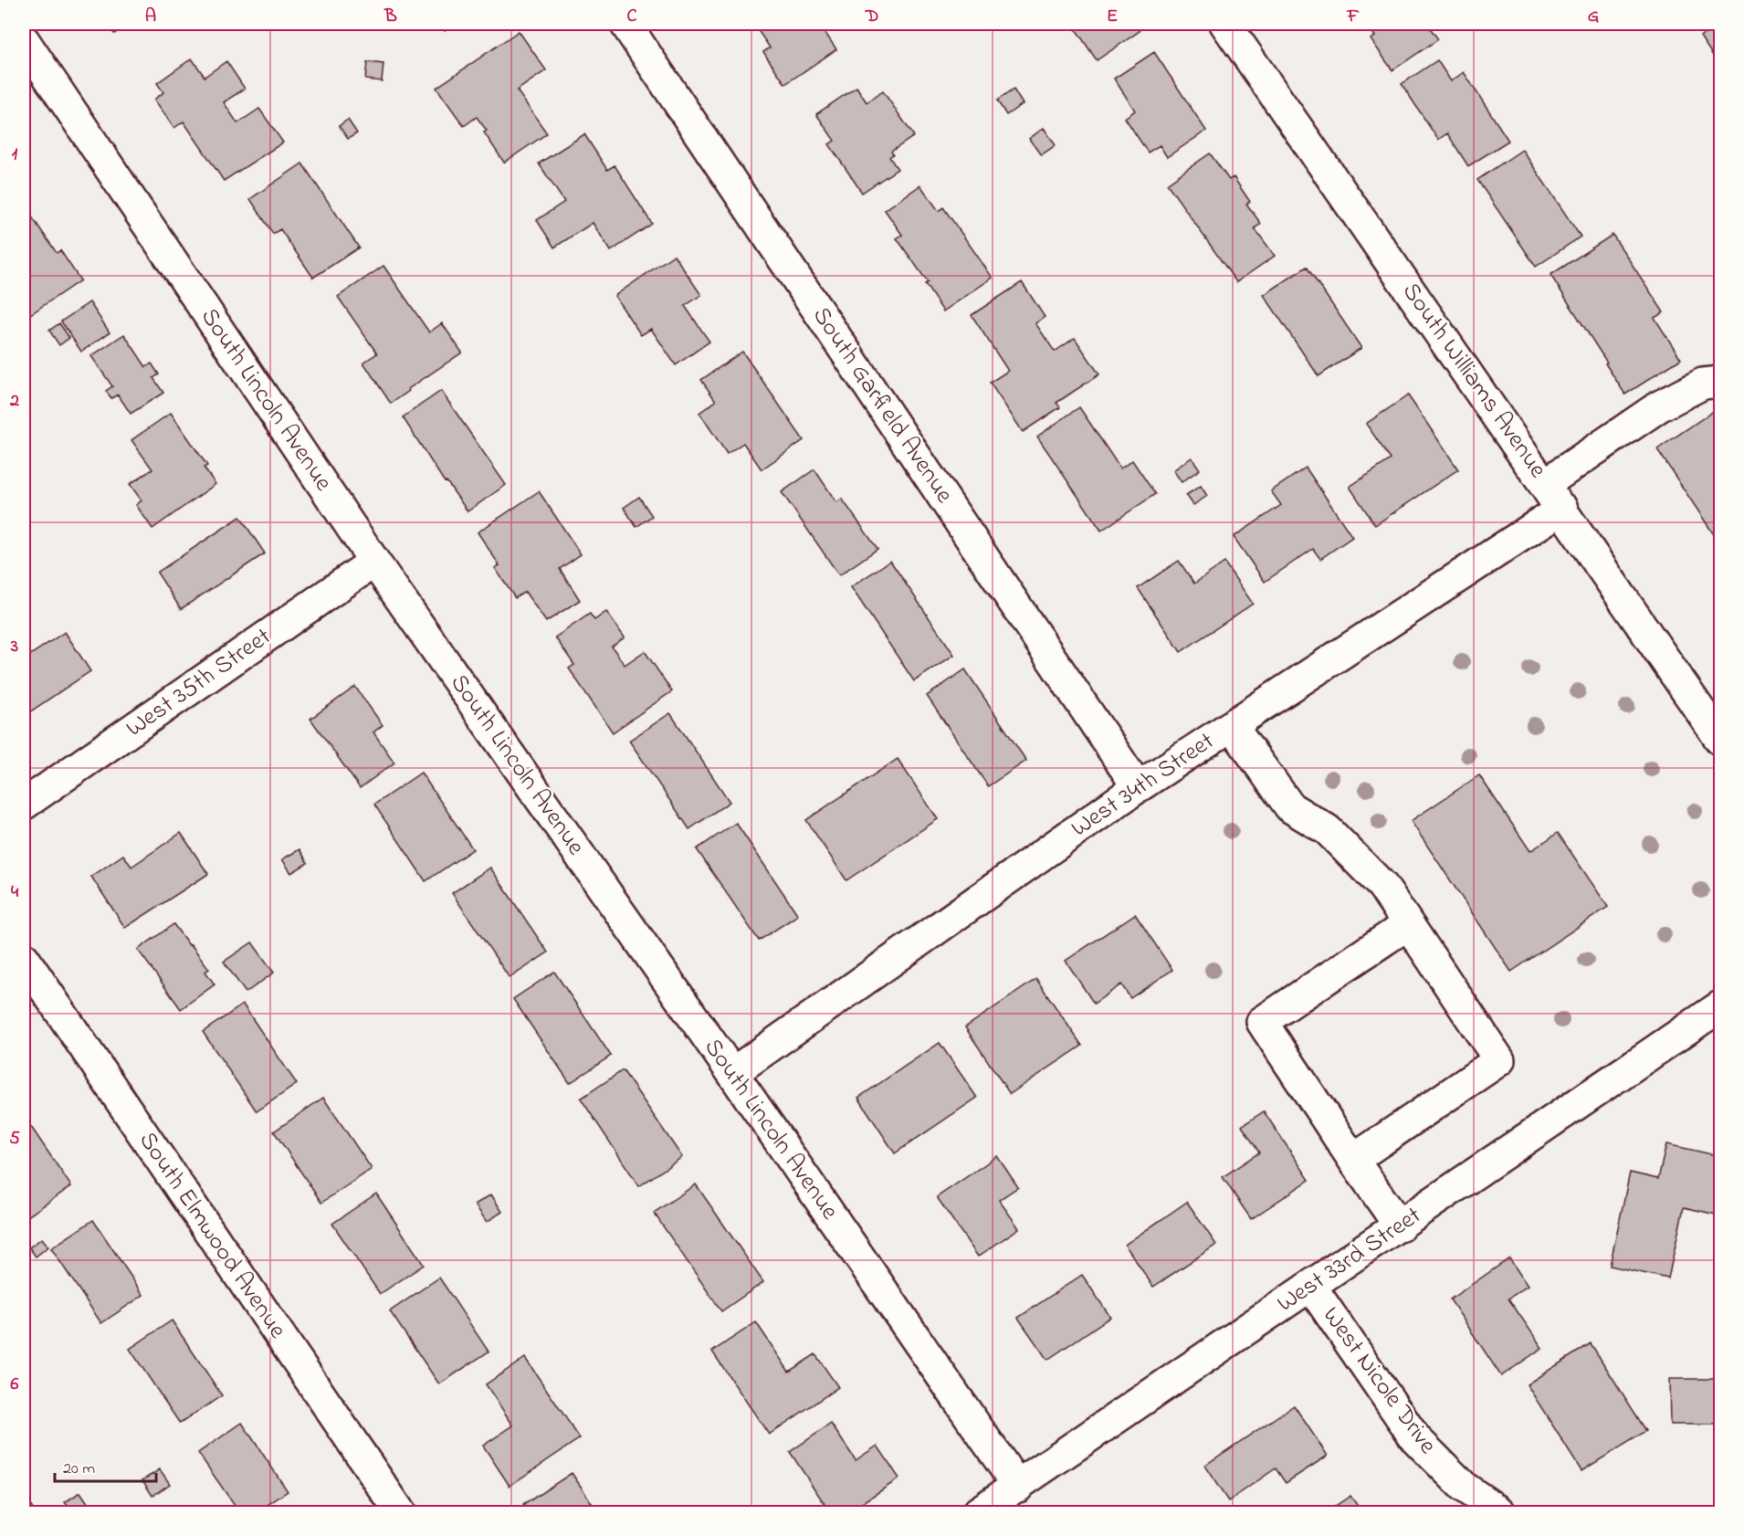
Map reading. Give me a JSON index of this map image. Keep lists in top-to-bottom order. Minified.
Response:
{"streets":{"street":["South Williams Avenue","South Lincoln Avenue","South Garfield Avenue","West 35th Street","West 34th Street","South Elmwood Avenue","West 33rd Street","West Nicole Drive"]},"crossings":[["South Williams Avenue","West 34th Street"],["South Lincoln Avenue","West 35th Street"],["South Lincoln Avenue","West 34th Street"],["South Lincoln Avenue","West 33rd Street"],["South Garfield Avenue","West 34th Street"],["West 33rd Street","West Nicole Drive"]],"scale_bar":"20 m","grid":{"columns":["A","B","C","D","E","F","G"],"rows":["1","2","3","4","5","6"]}}
